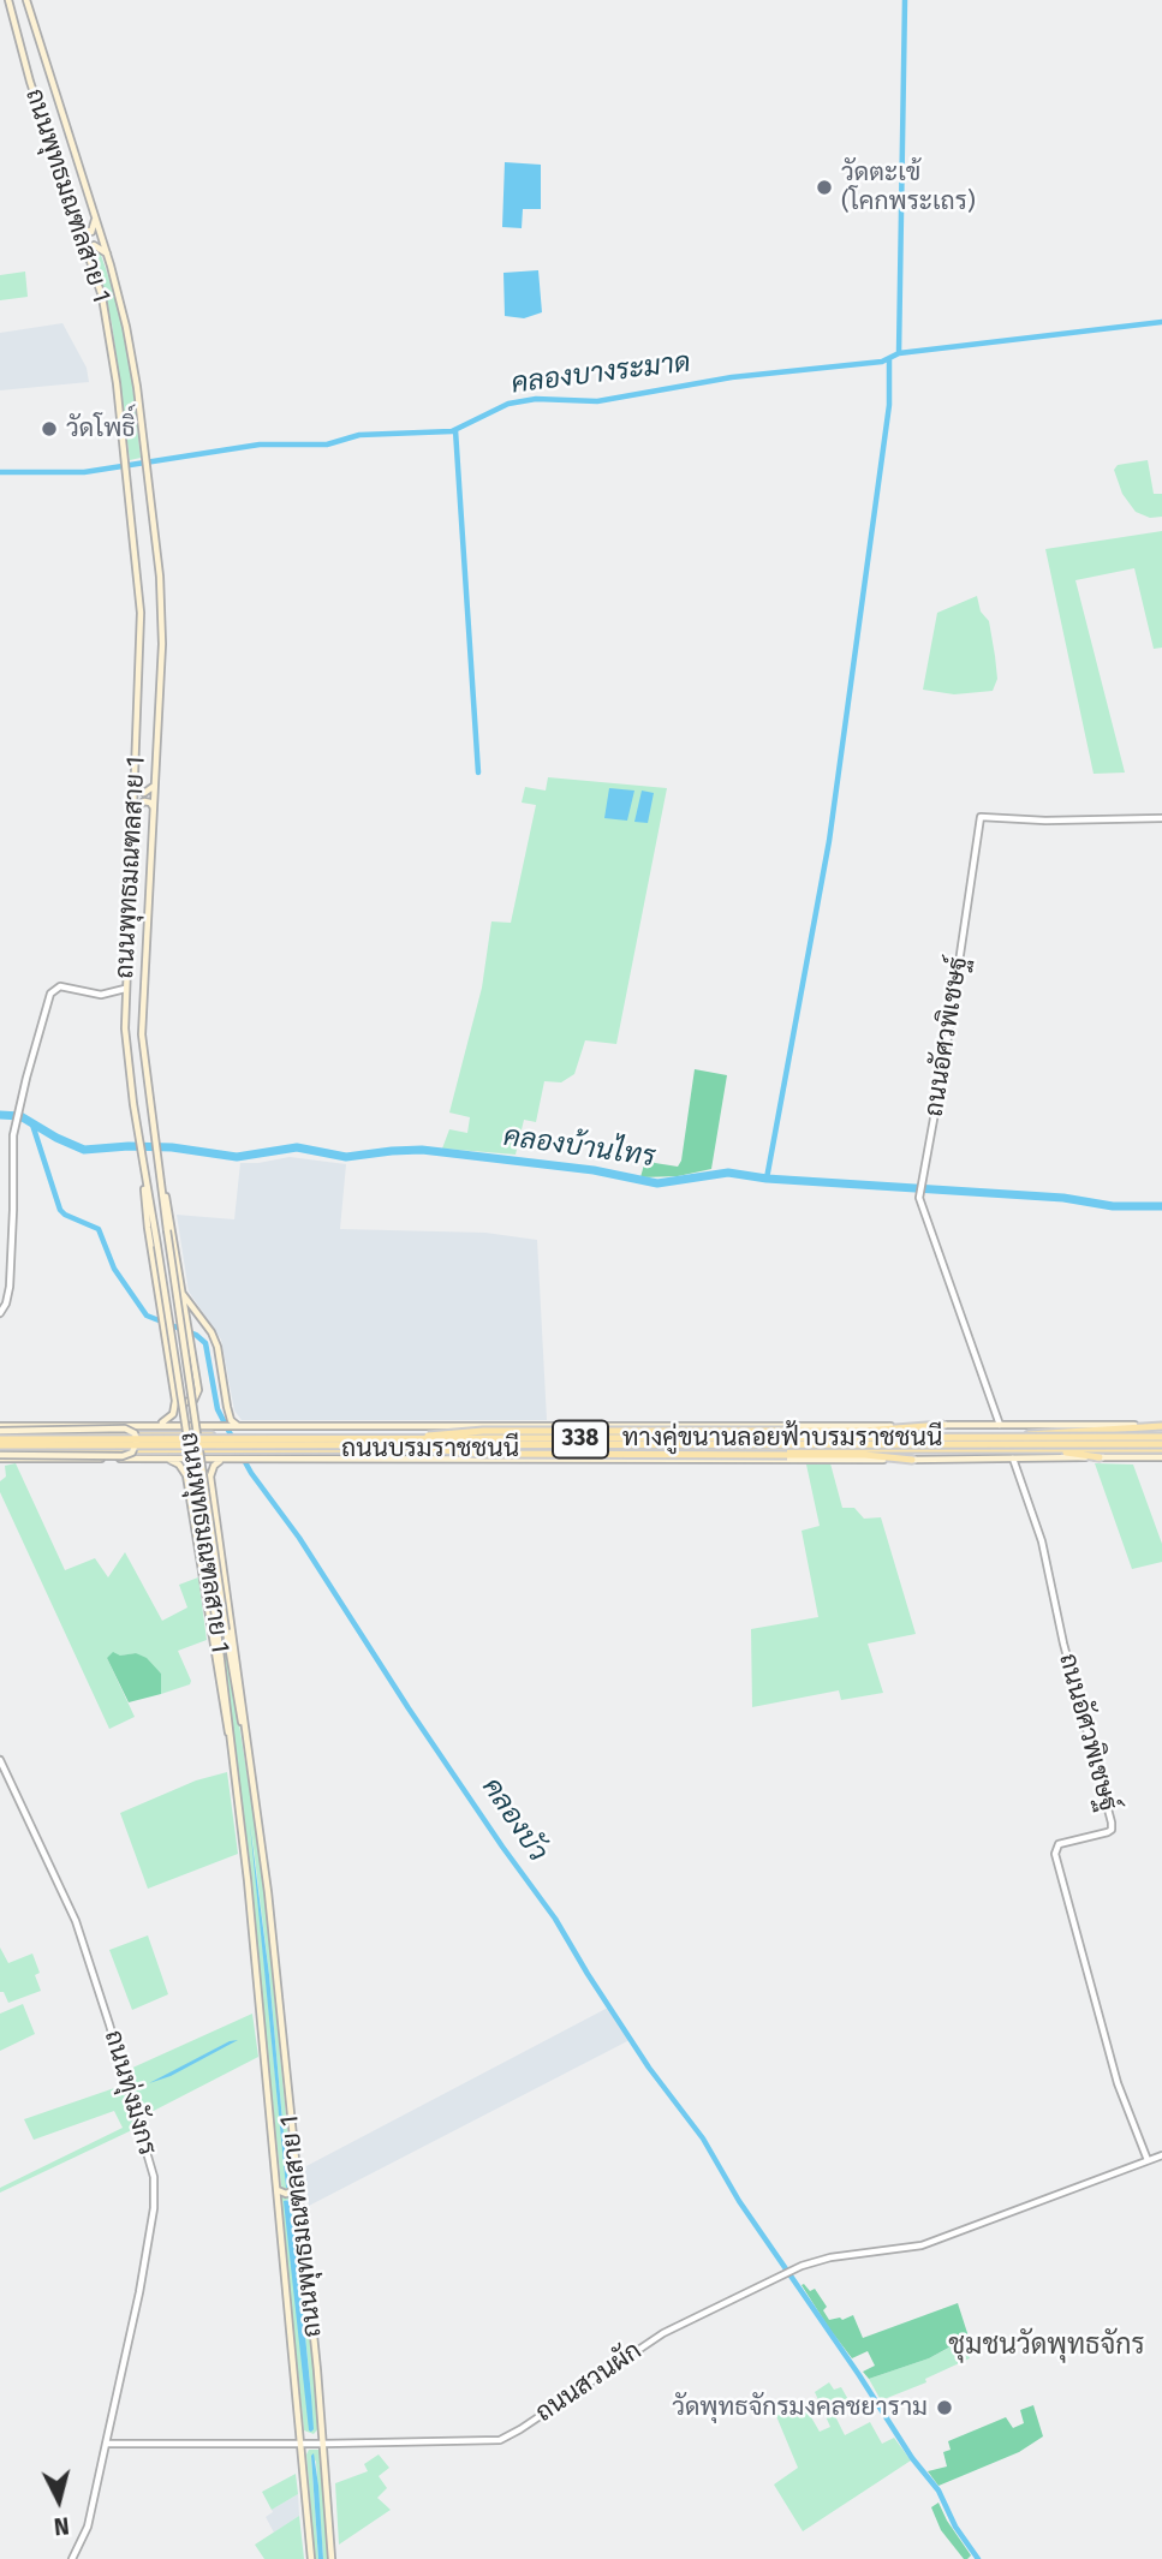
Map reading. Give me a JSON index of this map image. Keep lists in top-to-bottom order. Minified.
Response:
{"streets":{"main road":["ถนนพุทธมณฑลสาย 1","ทางคู่ขนานลอยฟ้าบรมราชชนนี","338","ถนนบรมราชชนนี"],"street":["ถนนอัศวพิเชษฐ์","ถนนทุ่งมังกร","ถนนสวนผัก"]},"crossings":[["ถนนพุทธมณฑลสาย 1","338"],["ถนนพุทธมณฑลสาย 1","ถนนสวนผัก"],["ถนนอัศวพิเชษฐ์","338"],["ถนนอัศวพิเชษฐ์","ถนนสวนผัก"],["ทางคู่ขนานลอยฟ้าบรมราชชนนี","338"],["ทางคู่ขนานลอยฟ้าบรมราชชนนี","ถนนบรมราชชนนี"],["338","ถนนบรมราชชนนี"],["ถนนทุ่งมังกร","ถนนสวนผัก"]],"districts":["ชุมชนวัดพุทธจักร"],"water":["คลองบางระมาด","คลองบ้านไทร","คลองบัว"],"places":["วัดตะเข้ (โคกพระเถร)","วัดโพธิ์","วัดพุทธจักรมงคลชยาราม"],"north":"bottom"}
